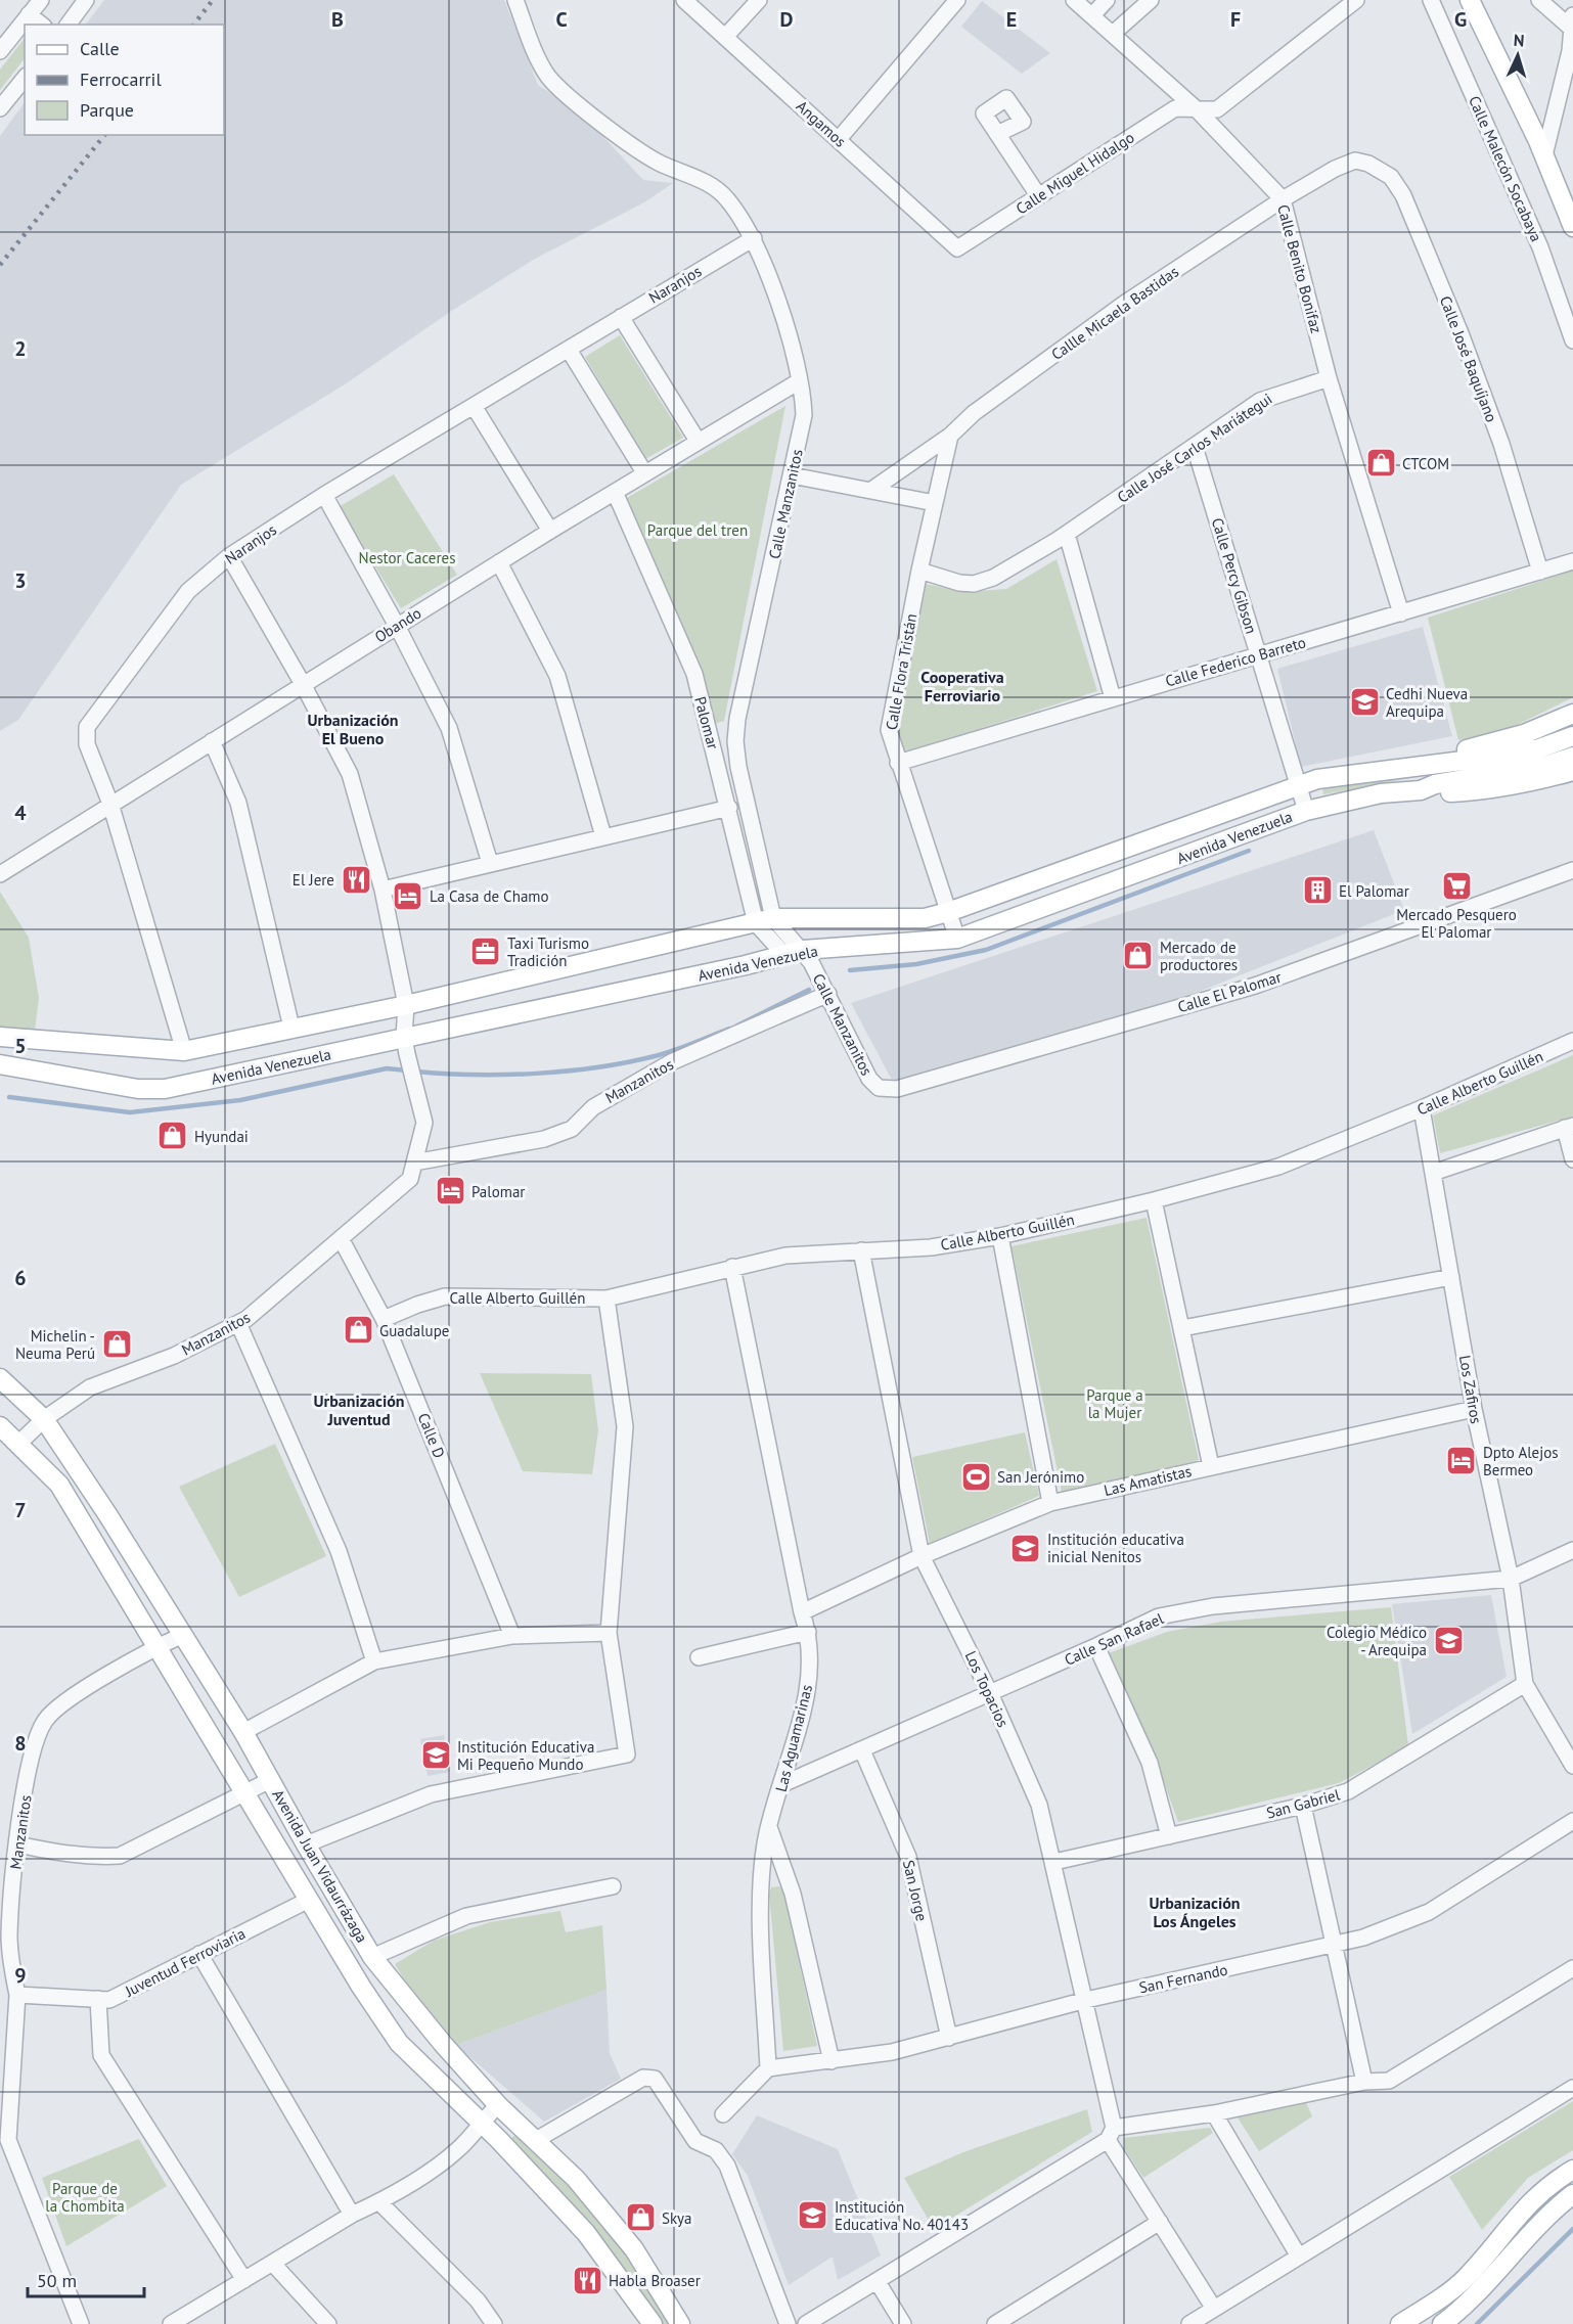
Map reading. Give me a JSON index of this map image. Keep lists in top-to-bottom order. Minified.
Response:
{"streets":{"main road":["Avenida Venezuela","Avenida Juan Vidaurrázaga"],"street":["Angamos","Calle Malecón Socabaya","Calle Miguel Hidalgo","Calle Benito Bonifaz","Naranjos","Callle Micaela Bastidas","Calle José Baquíjano","Calle José Carlos Mariátegui","Calle Manzanitos","Calle Percy Gibson","Obando","Calle Federico Barreto","Calle Flora Tristán","Palomar","Calle El Palomar","Manzanitos","Calle Alberto Guillén","Los Zafiros","Calle D","Las Amatistas","Calle San Rafael","Los Topacios","Las Aguamarinas","San Gabriel","San Jorge","Juventud Ferroviaria","San Fernando"]},"crossings":[["Angamos","Calle Miguel Hidalgo"],["Calle Miguel Hidalgo","Calle Benito Bonifaz"],["Calle Benito Bonifaz","Callle Micaela Bastidas"],["Calle Benito Bonifaz","Calle José Carlos Mariátegui"],["Calle Benito Bonifaz","Calle Federico Barreto"],["Naranjos","Calle Manzanitos"],["Naranjos","Obando"],["Naranjos","Avenida Venezuela"],["Naranjos","Manzanitos"],["Callle Micaela Bastidas","Calle José Baquíjano"],["Callle Micaela Bastidas","Calle Flora Tristán"],["Calle José Baquíjano","Calle Federico Barreto"],["Calle José Carlos Mariátegui","Calle Percy Gibson"],["Calle José Carlos Mariátegui","Calle Flora Tristán"],["Calle Manzanitos","Obando"],["Calle Manzanitos","Palomar"],["Calle Manzanitos","Avenida Venezuela"],["Calle Manzanitos","Calle El Palomar"],["Calle Manzanitos","Manzanitos"],["Calle Percy Gibson","Calle Federico Barreto"],["Calle Percy Gibson","Avenida Venezuela"],["Obando","Palomar"],["Obando","Manzanitos"],["Calle Federico Barreto","Calle Flora Tristán"],["Calle Flora Tristán","Avenida Venezuela"],["Palomar","Avenida Venezuela"],["Avenida Venezuela","Manzanitos"],["Manzanitos","Calle D"],["Manzanitos","Avenida Juan Vidaurrázaga"],["Manzanitos","Juventud Ferroviaria"],["Calle Alberto Guillén","Los Zafiros"],["Calle Alberto Guillén","Calle D"],["Calle Alberto Guillén","Los Topacios"],["Calle Alberto Guillén","Las Aguamarinas"],["Los Zafiros","Las Amatistas"],["Los Zafiros","Calle San Rafael"],["Los Zafiros","San Gabriel"],["Las Amatistas","Los Topacios"],["Las Amatistas","Las Aguamarinas"],["Calle San Rafael","Los Topacios"],["Calle San Rafael","Las Aguamarinas"],["Calle San Rafael","San Jorge"],["Los Topacios","San Gabriel"],["Los Topacios","San Fernando"],["Las Aguamarinas","San Fernando"],["Avenida Juan Vidaurrázaga","Juventud Ferroviaria"],["San Jorge","San Fernando"]],"districts":["Cooperativa Ferroviario","Urbanización El Bueno","Urbanización Juventud","Urbanización Los Ángeles"],"parks":["Parque del tren","Nestor Caceres","Parque a la Mujer","Parque de la Chombita"],"places":{"shop":["CTCOM","Mercado de productores","Hyundai","Guadalupe","Michelin - Neuma Perú","Skya"],"school or university":["Cedhi Nueva Arequipa","Institución educativa inicial Nenitos","Colegio Médico - Arequipa","Institución Educativa Mi Pequeño Mundo","Institución Educativa No. 40143"],"restaurant":["El Jere","Habla Broaser"],"supermarket":["Mercado Pesquero El Palomar"],"building":["El Palomar"],"hotel":["La Casa de Chamo","Palomar","Dpto Alejos Bermeo"],"office":["Taxi Turismo Tradición"],"sports":["San Jerónimo"]},"legend":["Calle","Ferrocarril","Parque"],"scale_bar":"50 m","north":"top","grid":{"columns":["B","C","D","E","F","G"],"rows":["2","3","4","5","6","7","8","9"]}}
